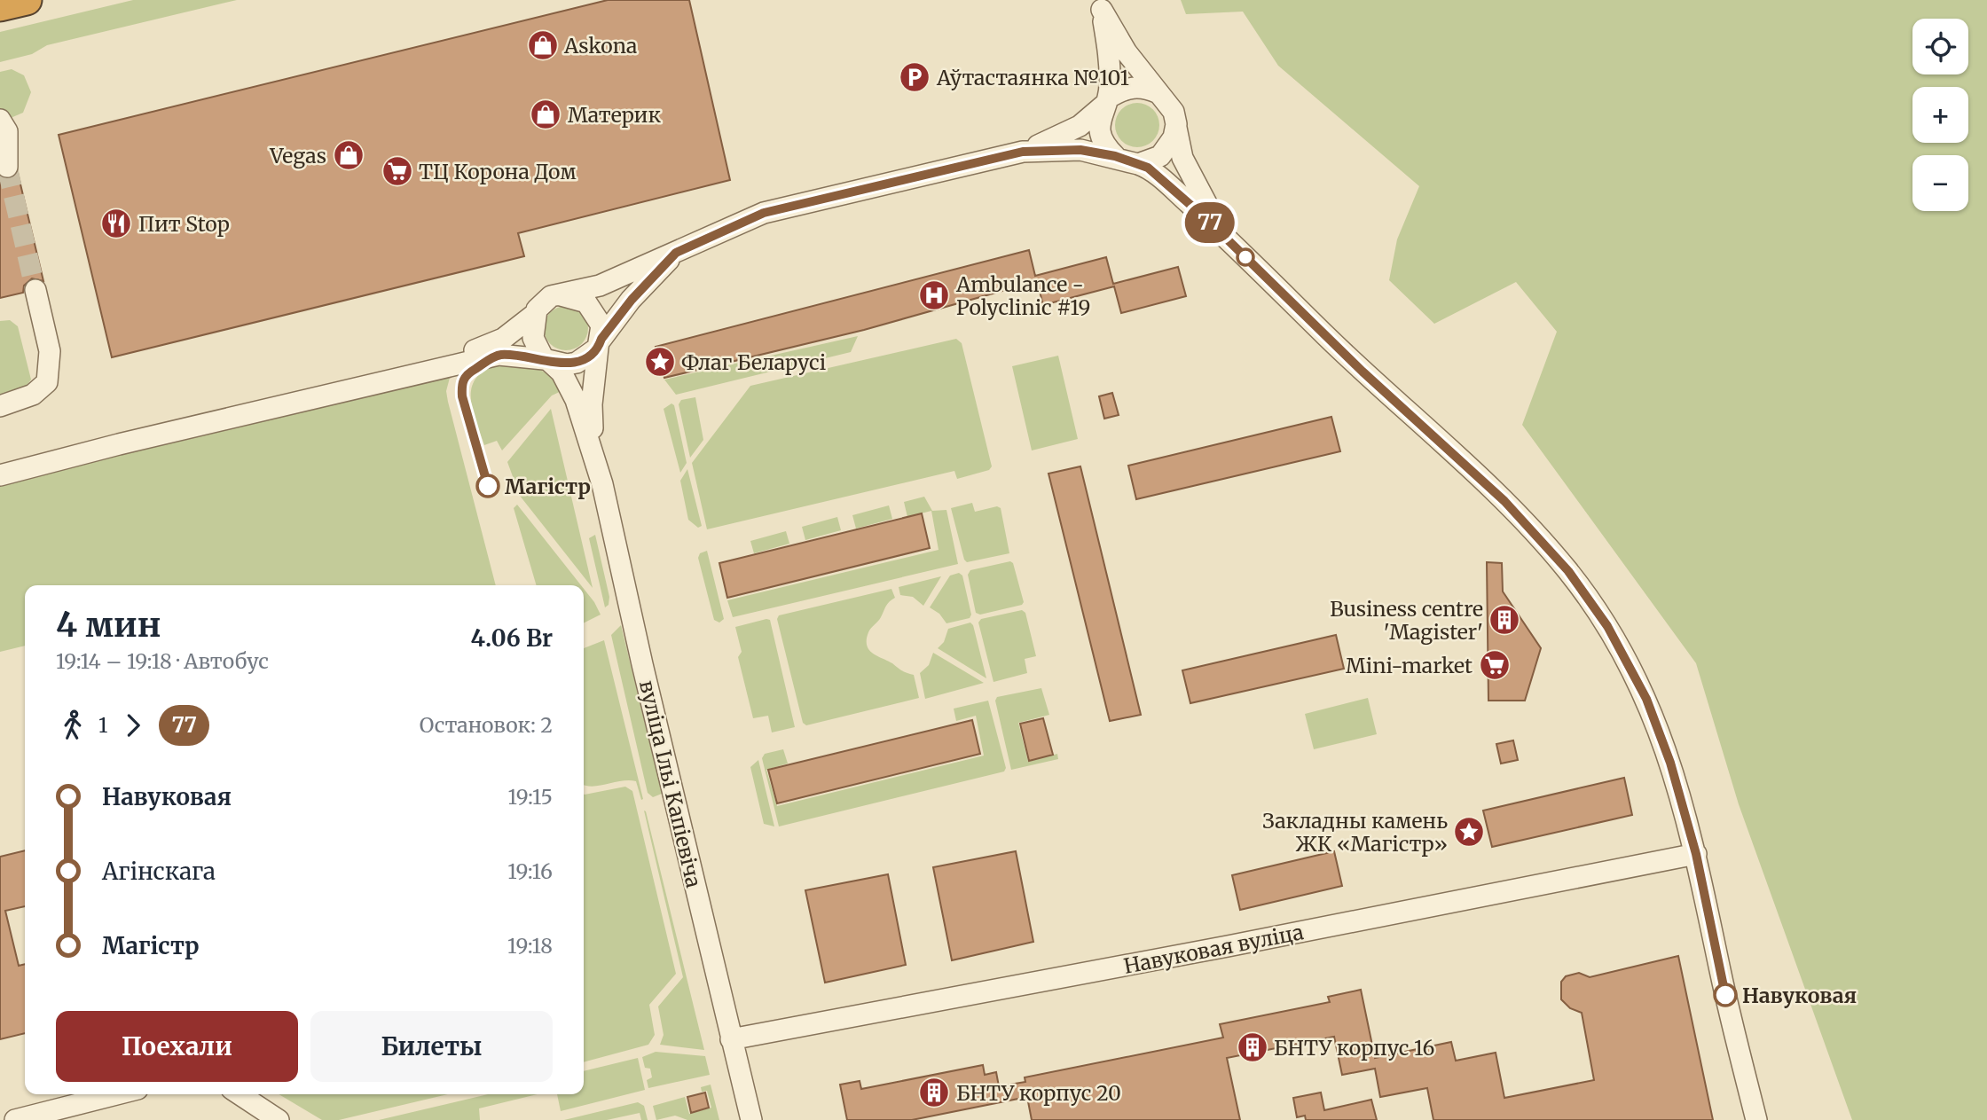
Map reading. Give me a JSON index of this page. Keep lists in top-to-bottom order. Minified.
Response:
{"streets":{"street":["вуліца Ільі Капіевіча","Навуковая вуліца"]},"crossings":[["вуліца Ільі Капіевіча","Навуковая вуліца"]],"places":{"shop":["Askona","Материк","Vegas"],"parking":["Аўтастаянка №101"],"supermarket":["ТЦ Корона Дом","Mini-market"],"restaurant":["Пит Stop"],"hospital":["Ambulance - Polyclinic #19"],"place":["Флаг Беларусі","Закладны камень ЖК «Магістр»"],"other":["Магістр","Навуковая"],"building":["Business centre 'Magister'","БНТУ корпус 16","БНТУ корпус 20"]},"lines":["bus line 77"],"page":{"on_map":"77","map_buttons":["+","−"],"heading":["4 мин","19:14 – 19:18 · Автобус","4.06 Br"],"legs":["1","77","Остановок: 2"],"list":[{"name":"Навуковая","value":"19:15"},{"name":"Агінскага","value":"19:16"},{"name":"Магістр","value":"19:18"}],"buttons":["Поехали","Билеты"]}}
